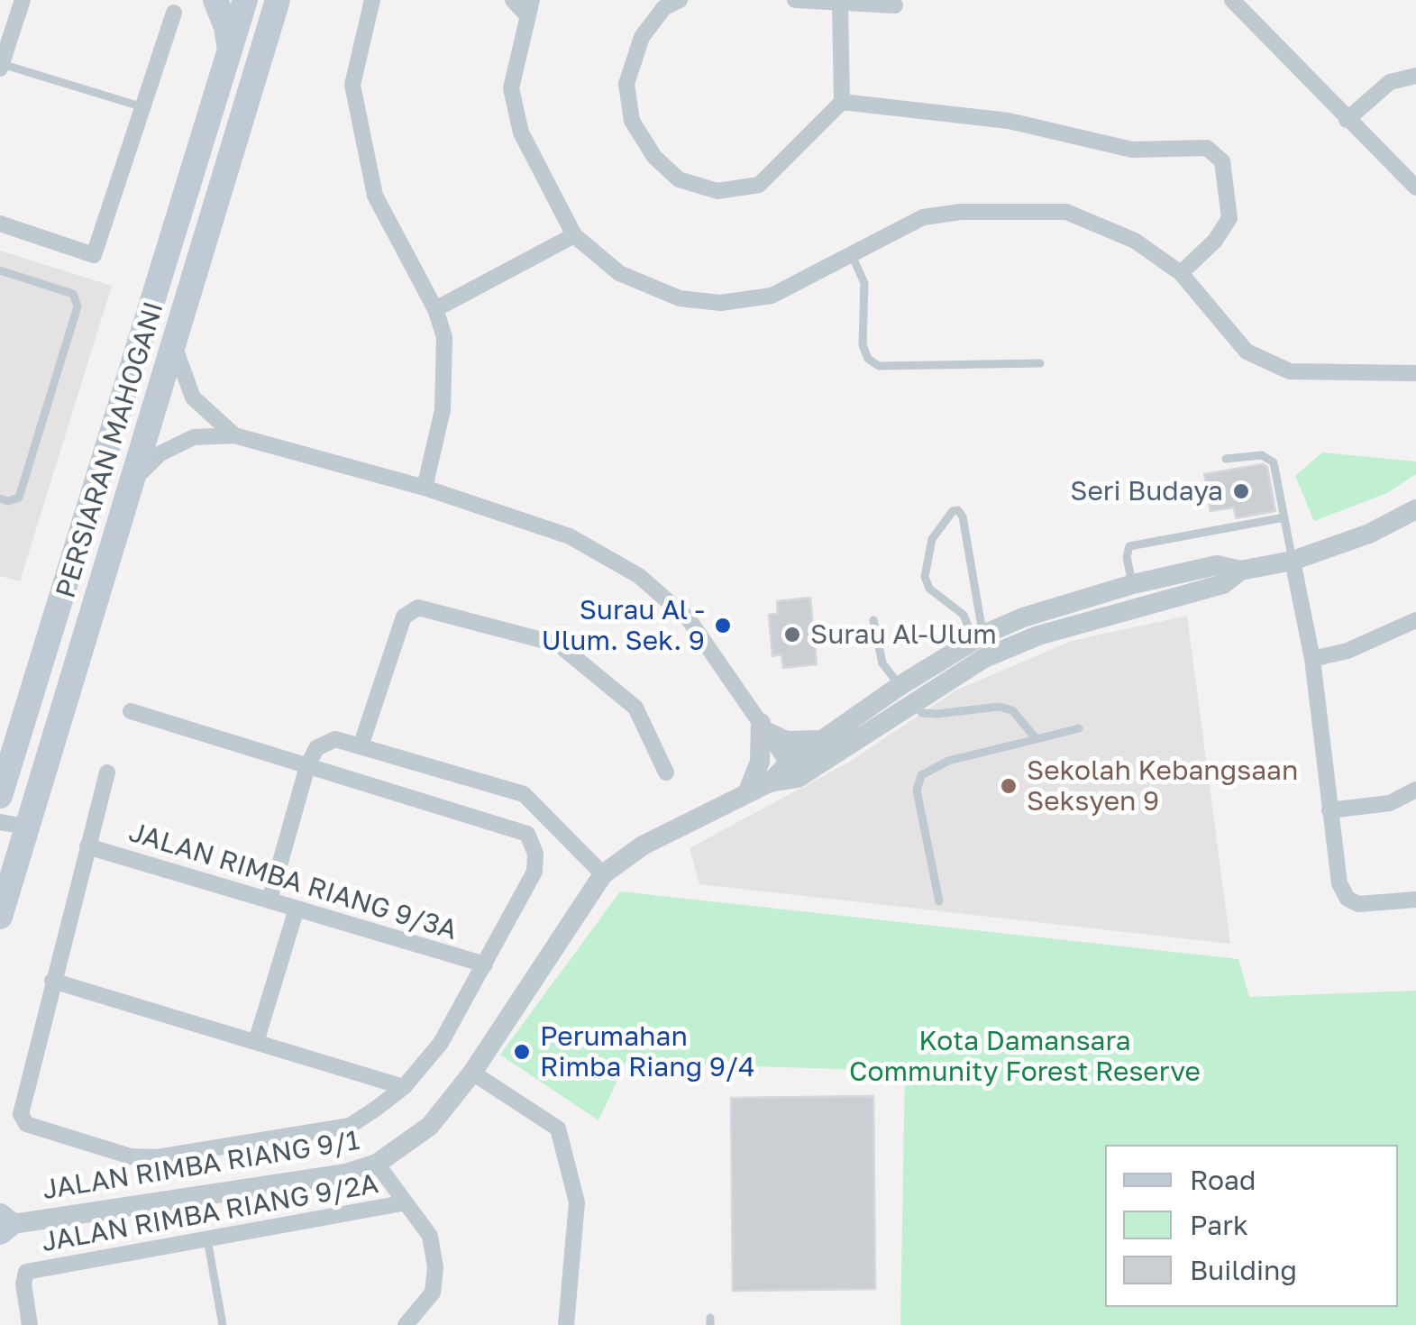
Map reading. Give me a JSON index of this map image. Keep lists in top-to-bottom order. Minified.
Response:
{"streets":{"main road":["PERSIARAN MAHOGANI"],"street":["JALAN RIMBA RIANG 9/3A","JALAN RIMBA RIANG 9/1","JALAN RIMBA RIANG 9/2A"]},"parks":["Kota Damansara Community Forest Reserve"],"places":["Seri Budaya","Surau Al - Ulum. Sek. 9","Surau Al-Ulum","Sekolah Kebangsaan Seksyen 9","Perumahan Rimba Riang 9/4"],"legend":["Road","Park","Building"]}
